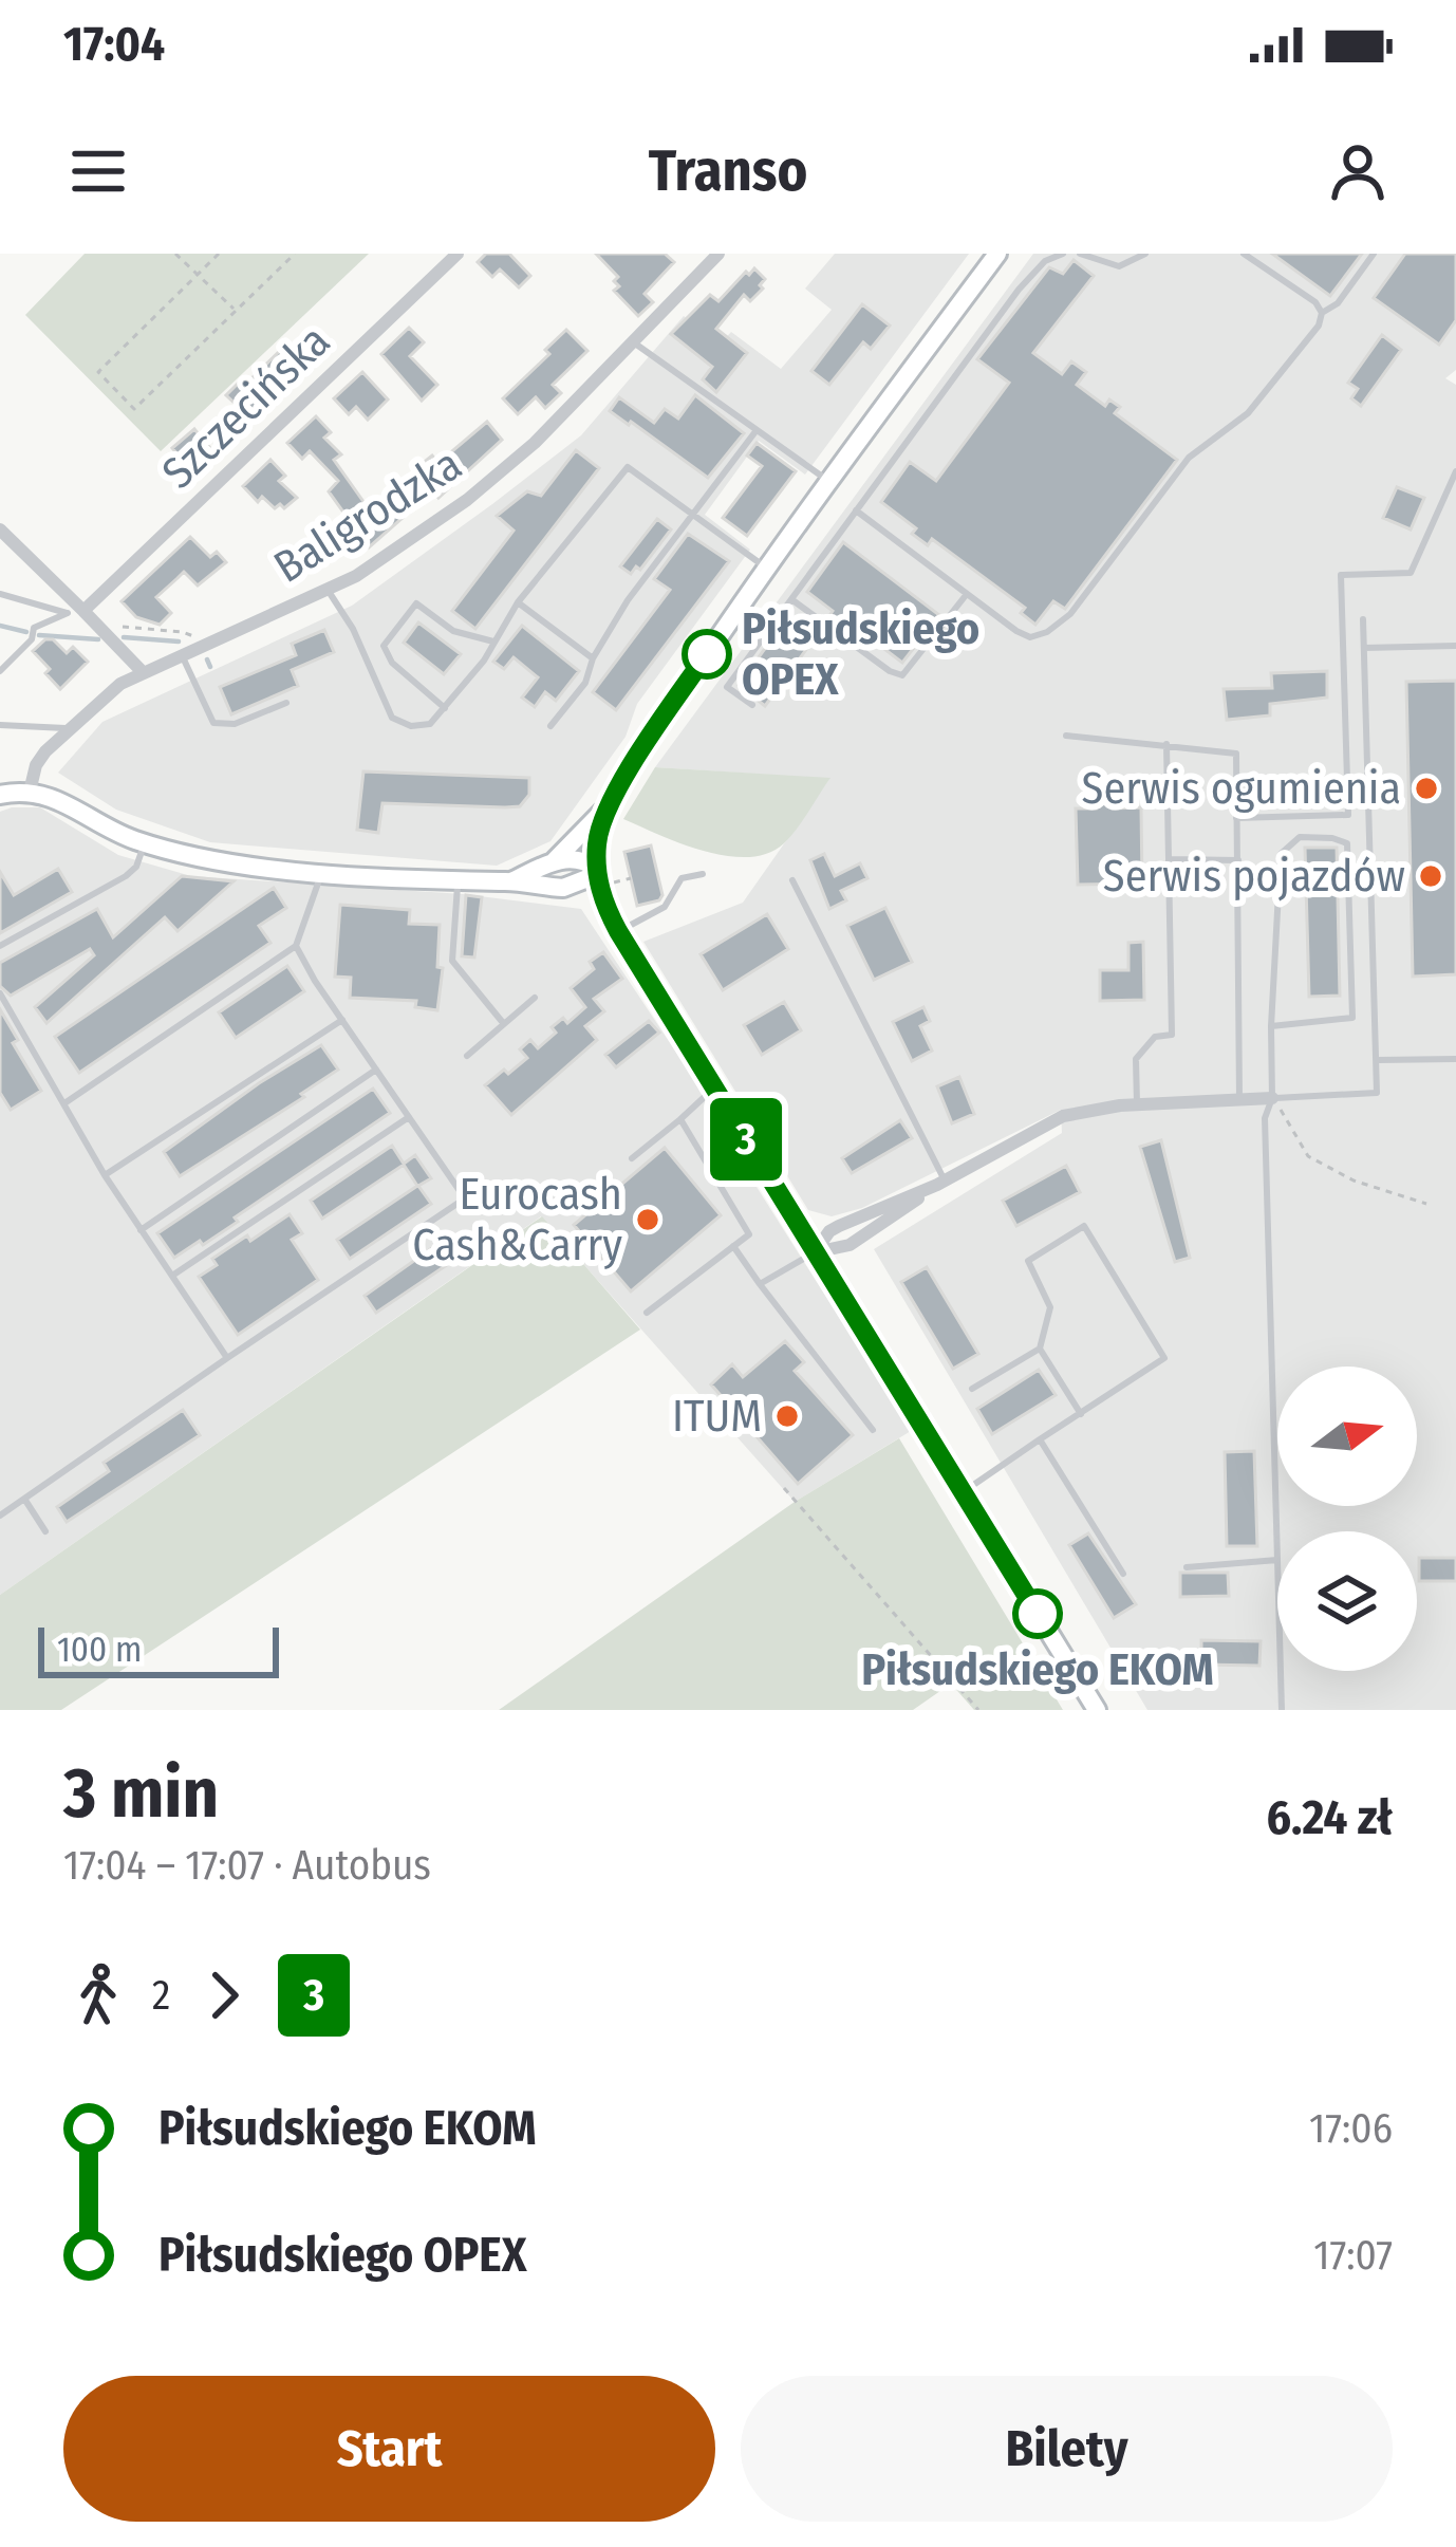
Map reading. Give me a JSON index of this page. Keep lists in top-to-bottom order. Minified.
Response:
{"streets":{"street":["Szczecińska","Baligrodzka"]},"places":["Piłsudskiego OPEX","Serwis ogumienia","Serwis pojazdów","Eurocash Cash&Carry","ITUM","Piłsudskiego EKOM"],"lines":["bus line 3"],"scale_bar":"100 m","north":"right","page":{"status":"17:04","header":"Transo","on_map":"3","scale":"100 m","heading":["3 min","17:04 – 17:07 · Autobus","6.24 zł"],"legs":["2","3"],"list":[{"name":"Piłsudskiego EKOM","value":"17:06"},{"name":"Piłsudskiego OPEX","value":"17:07"}],"buttons":["Start","Bilety"]}}
